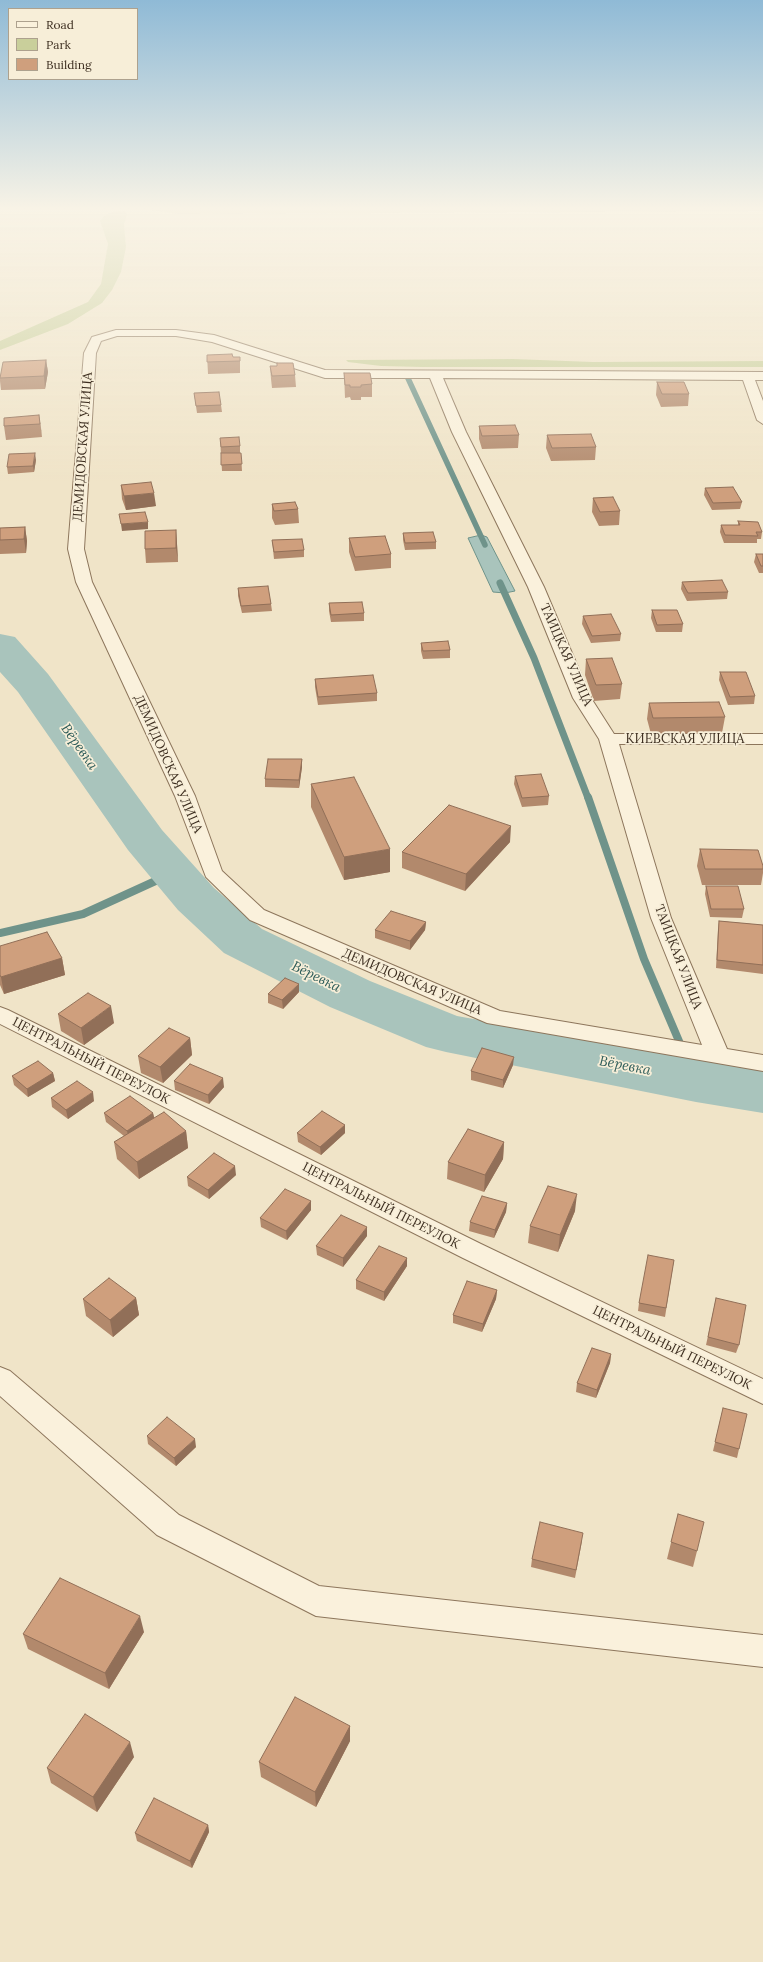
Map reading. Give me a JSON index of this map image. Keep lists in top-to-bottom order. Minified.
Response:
{"streets":{"street":["ДЕМИДОВСКАЯ УЛИЦА","ТАИЦКАЯ УЛИЦА","КИЕВСКАЯ УЛИЦА","ЦЕНТРАЛЬНЫЙ ПЕРЕУЛОК"]},"crossings":[["ДЕМИДОВСКАЯ УЛИЦА","ТАИЦКАЯ УЛИЦА"],["ТАИЦКАЯ УЛИЦА","КИЕВСКАЯ УЛИЦА"]],"water":["Вёревка"],"legend":["Road","Park","Building"]}
